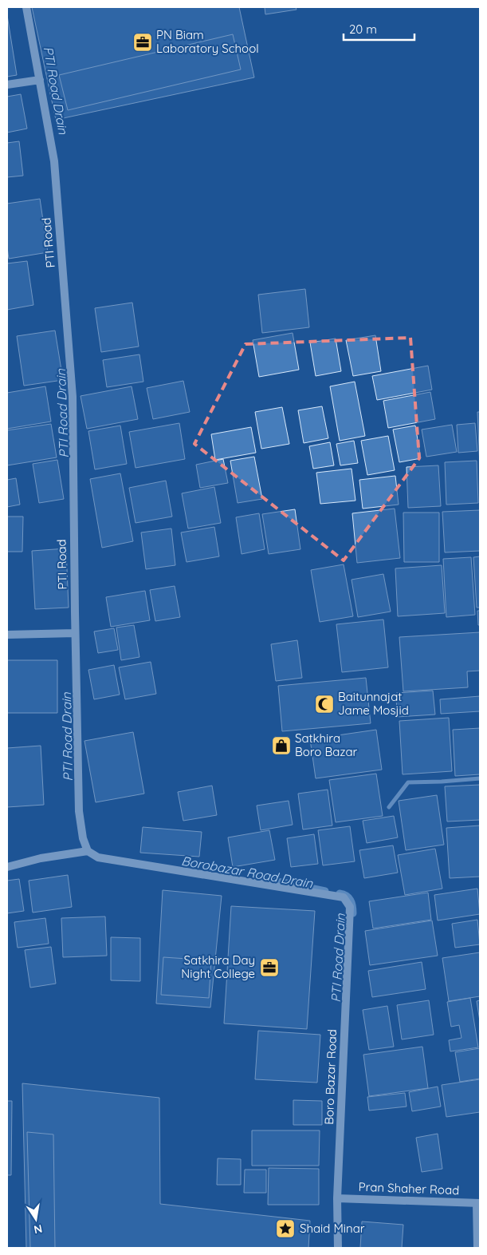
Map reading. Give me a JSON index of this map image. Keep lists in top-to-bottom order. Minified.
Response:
{"streets":{"main road":["PTI Road","Boro Bazar Road","Pran Shaher Road"]},"crossings":[["PTI Road","Boro Bazar Road"],["Boro Bazar Road","Pran Shaher Road"]],"water":["PTI Road Drain","Borobazar Road Drain"],"places":{"office":["PN Biam Laboratory School","Satkhira Day Night College"],"mosque":["Baitunnajat Jame Mosjid"],"shop":["Satkhira Boro Bazar"],"place":["Shaid Minar"]},"scale_bar":"20 m","north":"bottom"}
